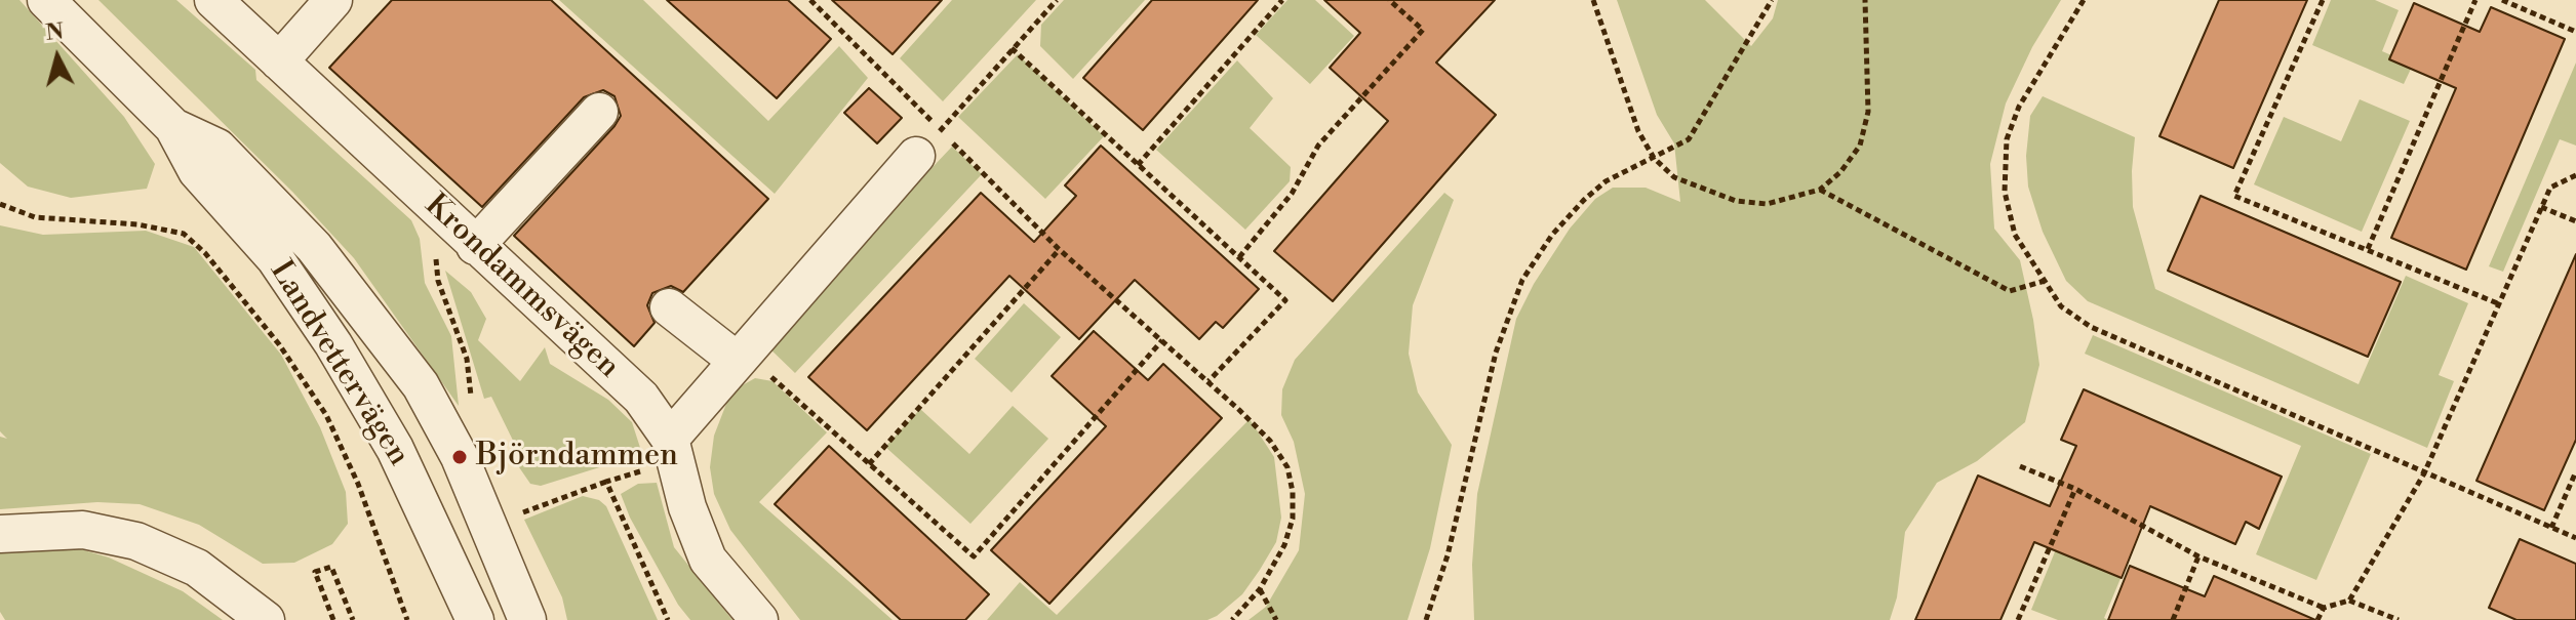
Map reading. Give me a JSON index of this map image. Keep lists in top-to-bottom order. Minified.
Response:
{"streets":{"street":["Krondammsvägen","Landvettervägen"]},"places":["Björndammen"],"north":"top"}
